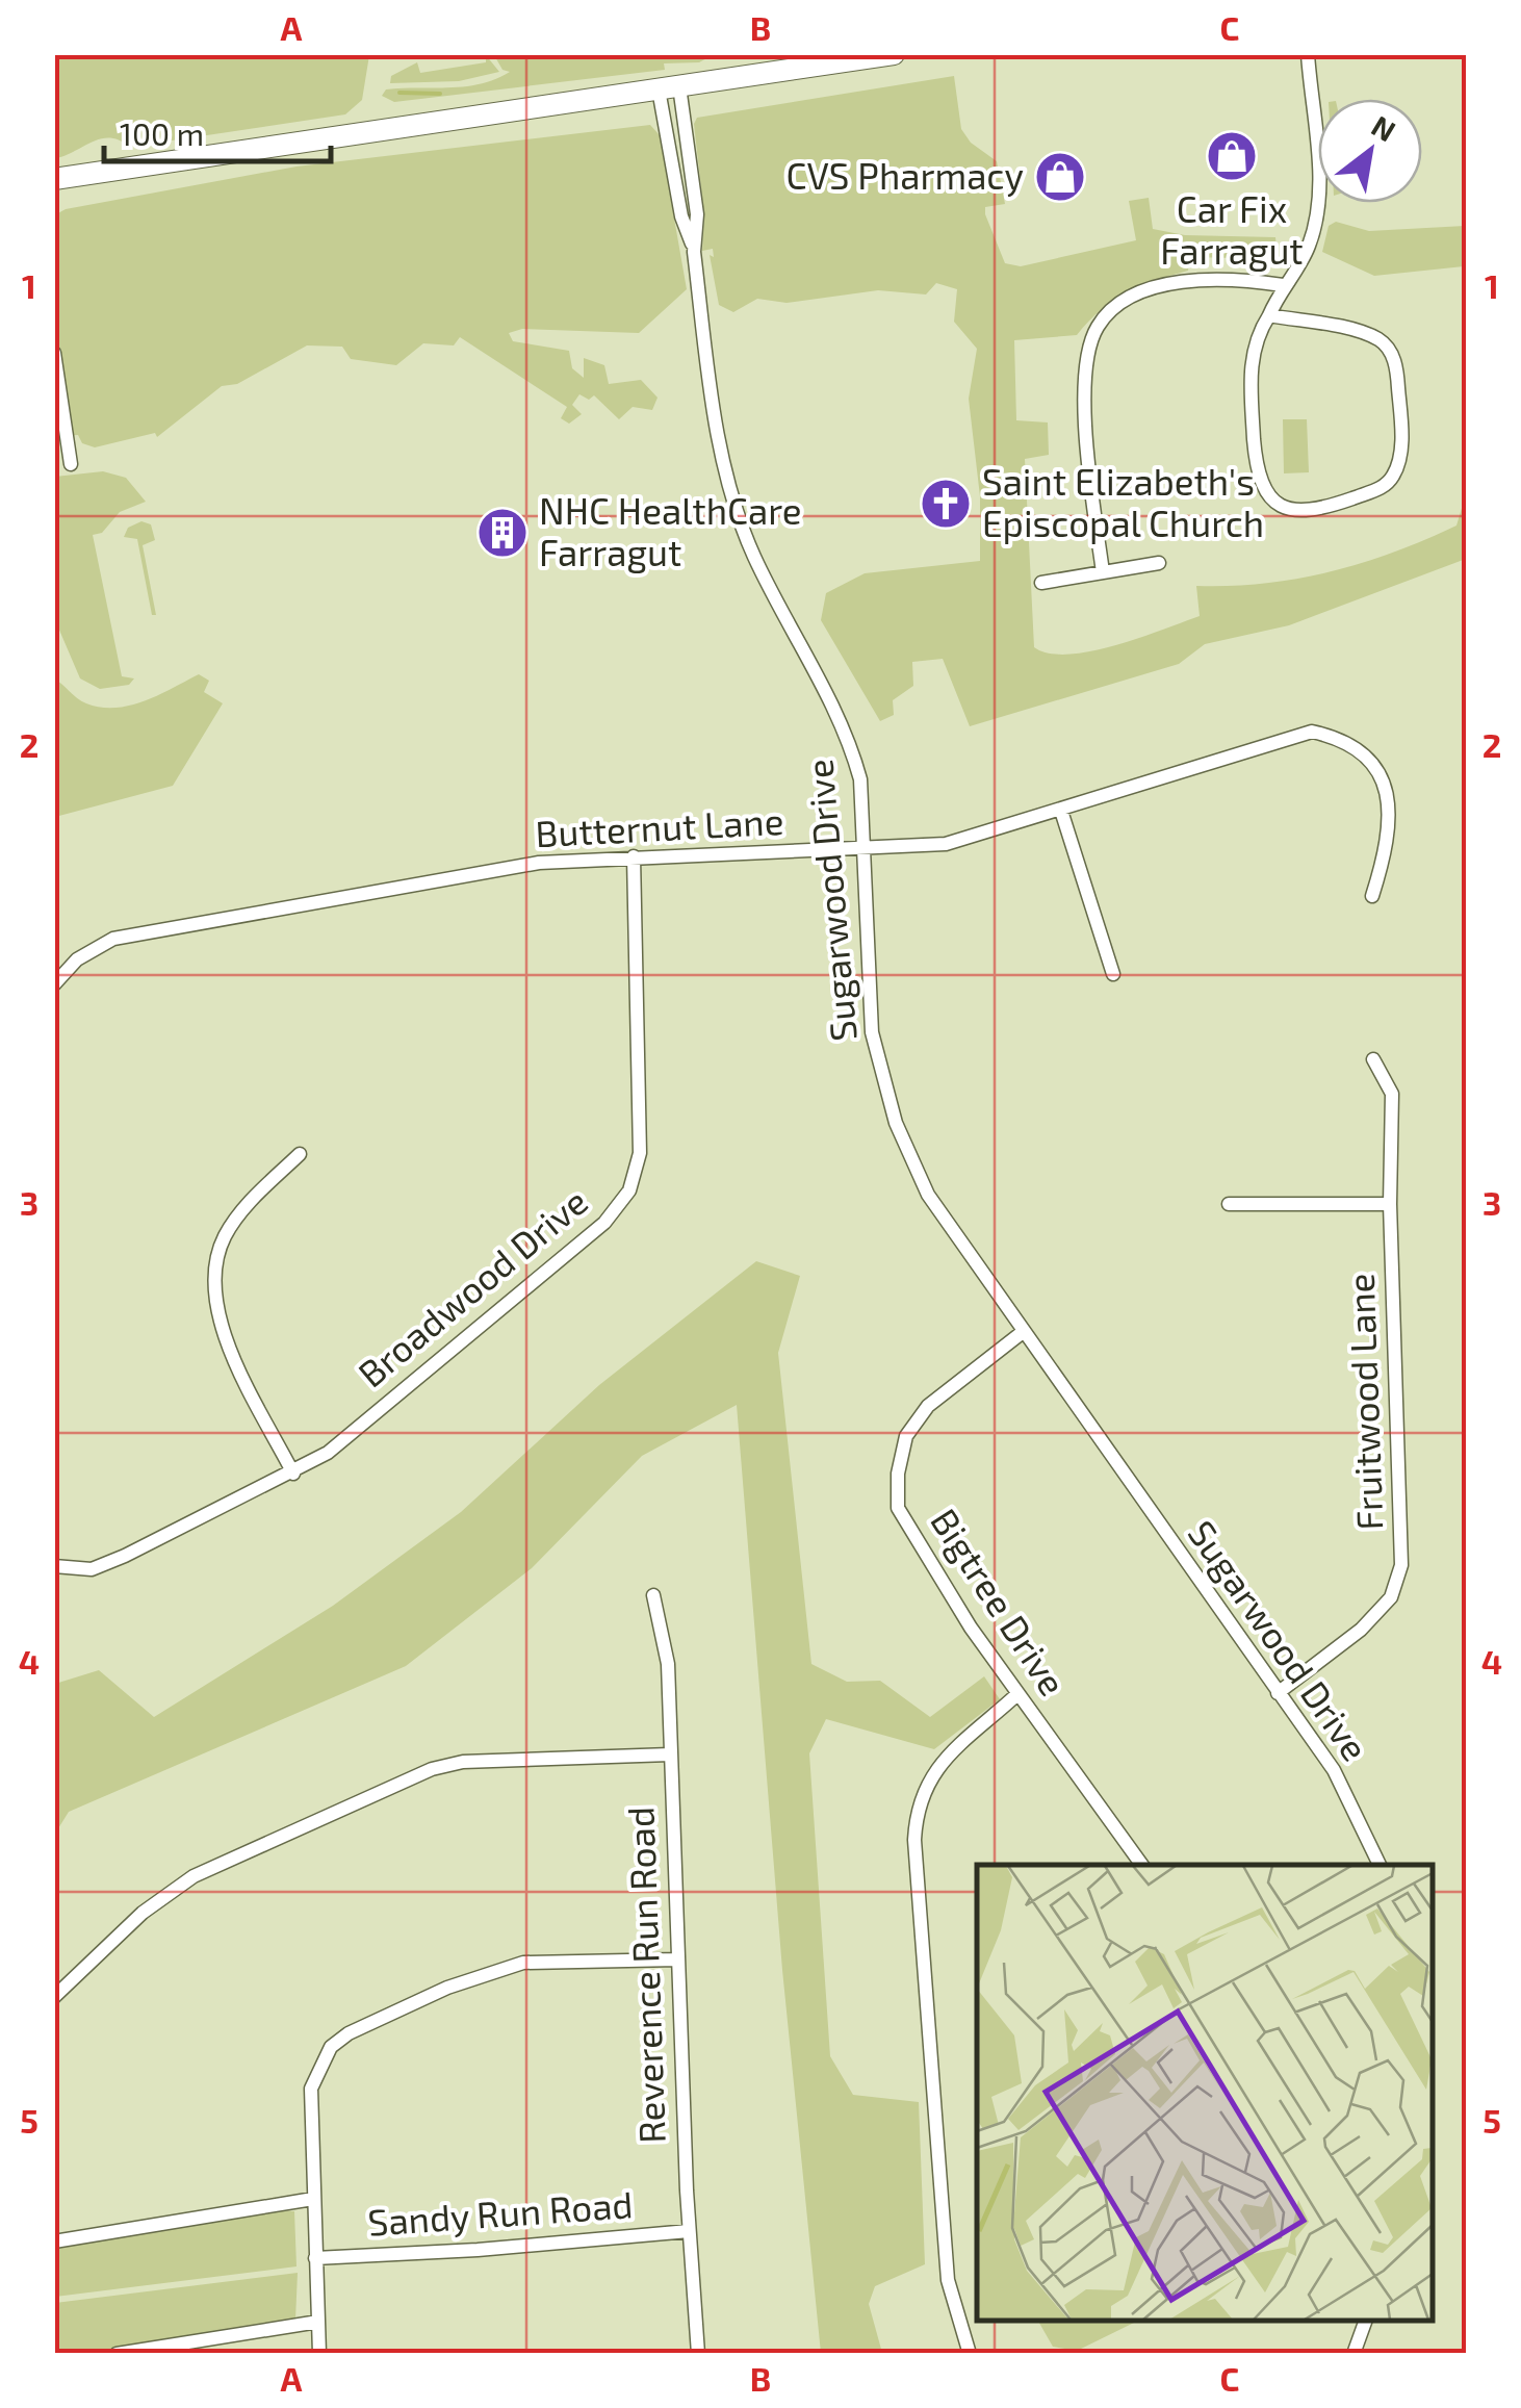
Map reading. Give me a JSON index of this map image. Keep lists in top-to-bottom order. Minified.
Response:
{"streets":{"street":["Butternut Lane","Sugarwood Drive","Broadwood Drive","Fruitwood Lane","Bigtree Drive","Reverence Run Road","Sandy Run Road"]},"crossings":[["Butternut Lane","Sugarwood Drive"],["Butternut Lane","Broadwood Drive"],["Sugarwood Drive","Fruitwood Lane"],["Sugarwood Drive","Bigtree Drive"],["Reverence Run Road","Sandy Run Road"]],"places":{"shop":["Car Fix Farragut","CVS Pharmacy"],"church":["Saint Elizabeth's Episcopal Church"],"building":["NHC HealthCare Farragut"]},"scale_bar":"100 m","north":"top right","grid":{"columns":["A","B","C"],"rows":["1","2","3","4","5"]}}
